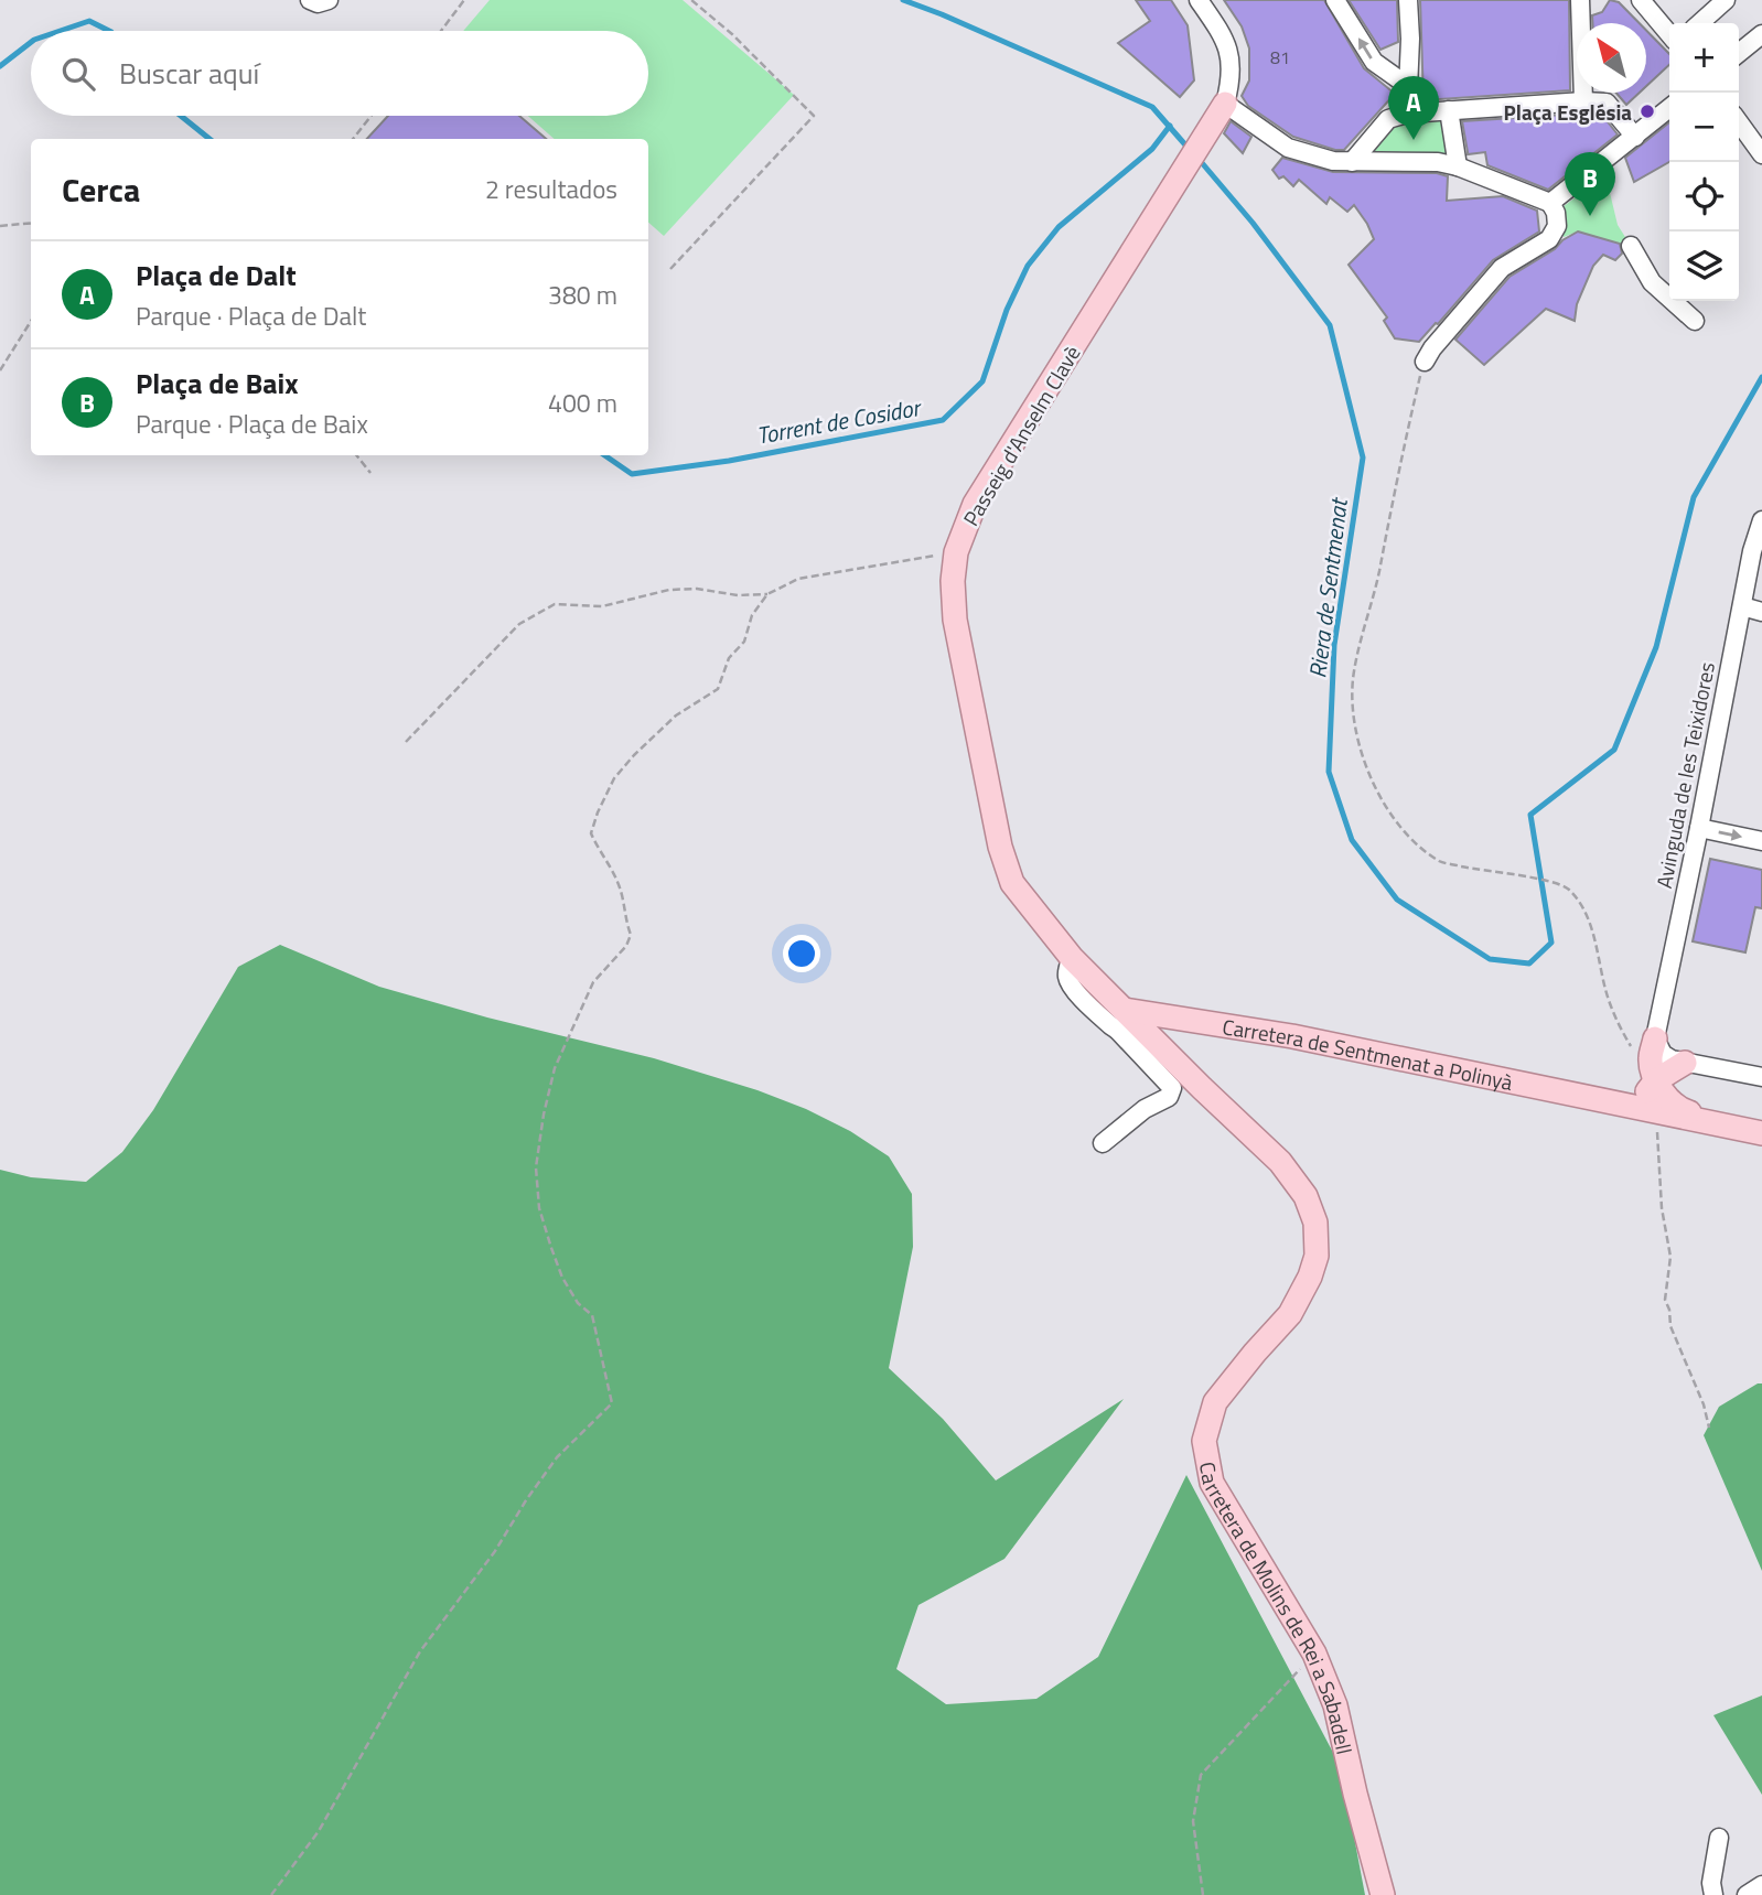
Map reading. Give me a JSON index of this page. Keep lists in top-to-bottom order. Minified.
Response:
{"streets":{"main road":["Passeig d'Anselm Clavè","Carretera de Sentmenat a Polinyà","Carretera de Molins de Rei a Sabadell"],"street":["Avinguda de les Teixidores"]},"crossings":[["Passeig d'Anselm Clavè","Carretera de Sentmenat a Polinyà"],["Passeig d'Anselm Clavè","Carretera de Molins de Rei a Sabadell"],["Carretera de Sentmenat a Polinyà","Carretera de Molins de Rei a Sabadell"]],"water":["Torrent de Cosidor","Riera de Sentmenat"],"places":["Plaça Església"],"house_numbers":["81"],"north":"top left","page":{"map_buttons":["+","−"],"search":"Buscar aquí","pins":["A","B"],"heading":["Cerca","2 resultados"],"list":[{"mark":"A","name":"Plaça de Dalt","note":"Parque · Plaça de Dalt","value":"380 m"},{"mark":"B","name":"Plaça de Baix","note":"Parque · Plaça de Baix","value":"400 m"}]}}
